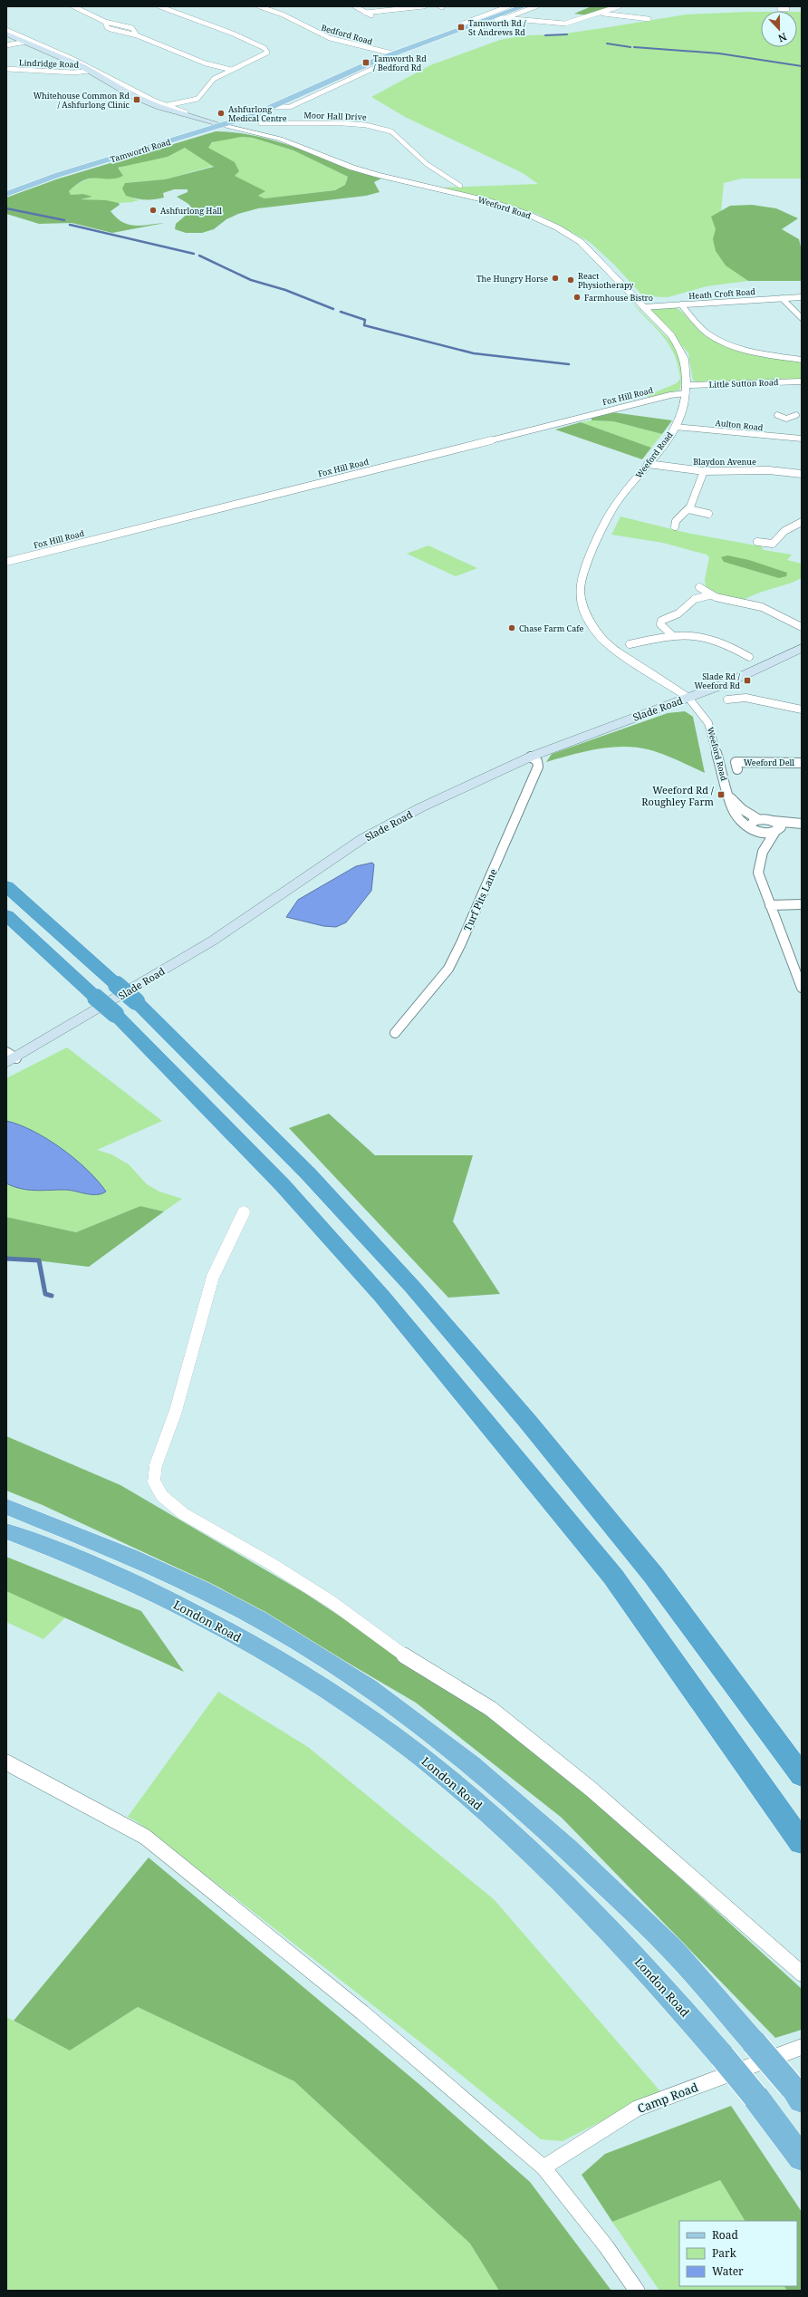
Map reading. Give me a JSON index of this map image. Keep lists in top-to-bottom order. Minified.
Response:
{"streets":{"highway":["London Road"],"main road":["Tamworth Road","Slade Road"],"street":["Bedford Road","Lindridge Road","Moor Hall Drive","Weeford Road","Heath Croft Road","Little Sutton Road","Fox Hill Road","Aulton Road","Blaydon Avenue","Weeford Dell","Turf Pits Lane","Camp Road"]},"crossings":[["Bedford Road","Tamworth Road"],["Moor Hall Drive","Weeford Road"],["Tamworth Road","Weeford Road"],["Weeford Road","Heath Croft Road"],["Weeford Road","Little Sutton Road"],["Weeford Road","Fox Hill Road"],["Weeford Road","Aulton Road"],["Weeford Road","Blaydon Avenue"],["Weeford Road","Slade Road"],["Little Sutton Road","Fox Hill Road"],["Slade Road","Turf Pits Lane"]],"places":{"transit":["Tamworth Rd / St Andrews Rd","Tamworth Rd / Bedford Rd","Whitehouse Common Rd / Ashfurlong Clinic","Slade Rd / Weeford Rd","Weeford Rd / Roughley Farm"],"other":["Ashfurlong Medical Centre","Ashfurlong Hall","The Hungry Horse","React Physiotherapy","Farmhouse Bistro","Chase Farm Cafe"]},"legend":["Road","Park","Water"],"north":"bottom"}
